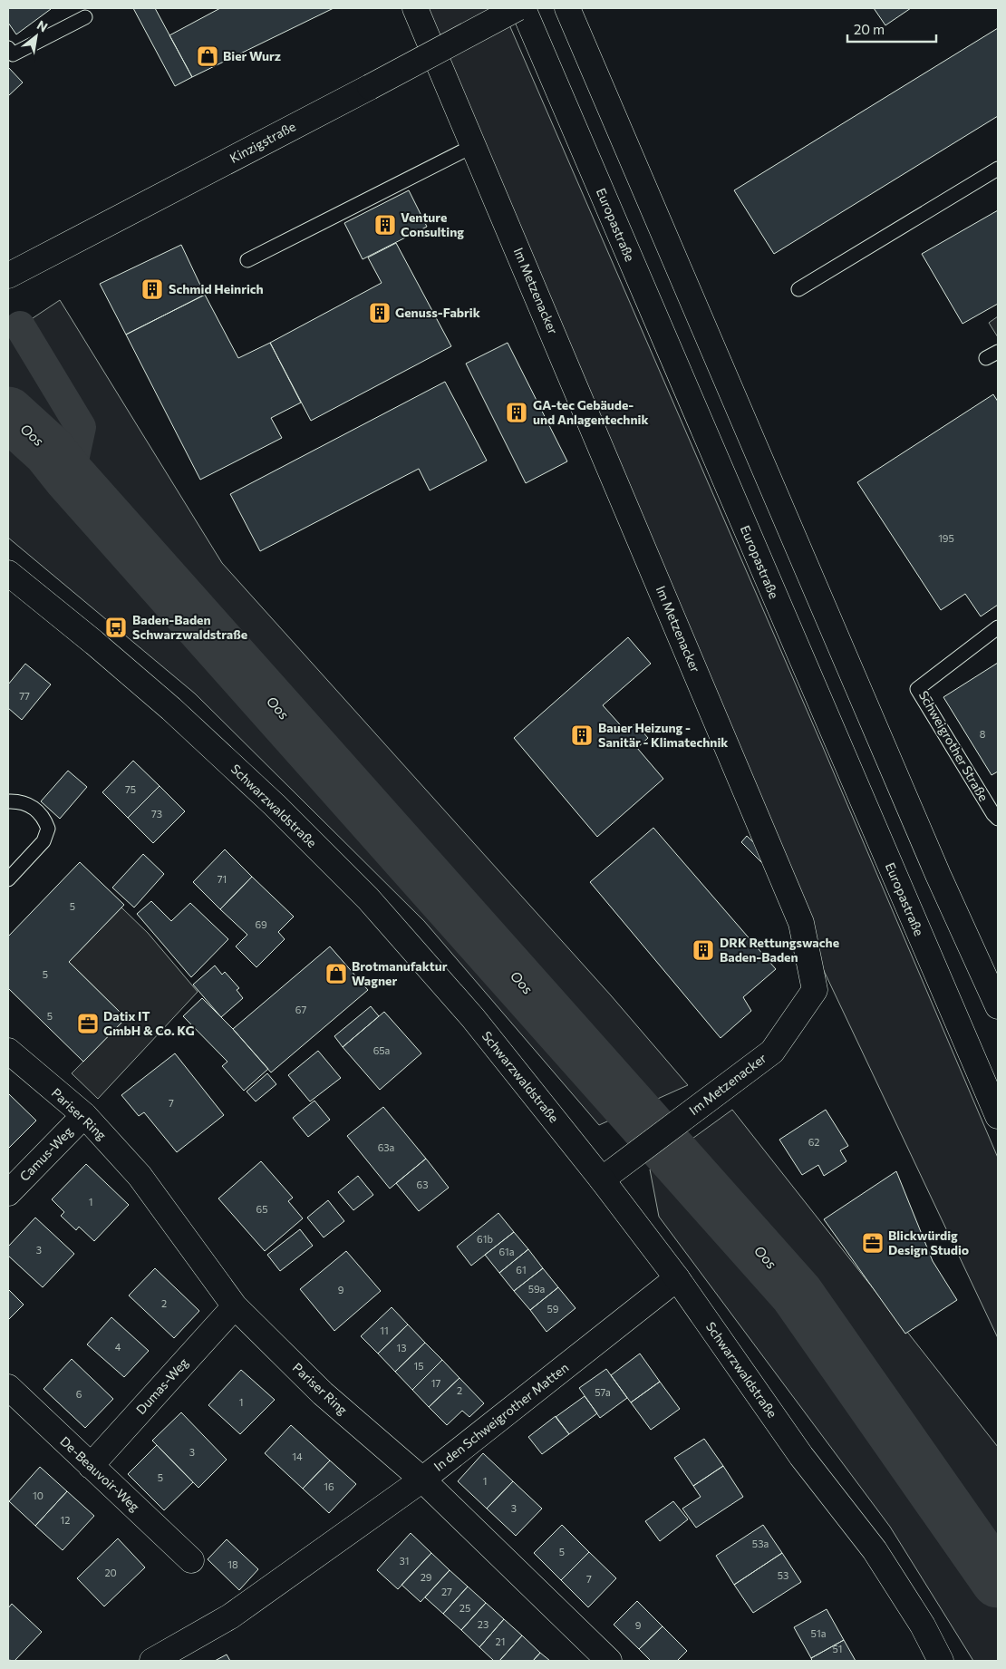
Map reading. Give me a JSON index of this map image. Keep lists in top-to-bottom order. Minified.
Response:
{"streets":{"street":["Kinzigstraße","Europastraße","Im Metzenacker","Schwarzwaldstraße","Pariser Ring","Camus-Weg","Dumas-Weg","In den Schweigrother Matten","De-Beauvoir-Weg"],"lane":["Schweigrother Straße"]},"crossings":[["Im Metzenacker","Schwarzwaldstraße"],["Schwarzwaldstraße","In den Schweigrother Matten"],["Pariser Ring","Camus-Weg"],["Pariser Ring","Dumas-Weg"],["Pariser Ring","In den Schweigrother Matten"],["Dumas-Weg","De-Beauvoir-Weg"]],"water":["Oos"],"places":{"shop":["Bier Wurz","Brotmanufaktur Wagner"],"building":["Venture Consulting","Schmid Heinrich","Genuss-Fabrik","GA-tec Gebäude- und Anlagentechnik","Bauer Heizung - Sanitär - Klimatechnik","DRK Rettungswache Baden-Baden"],"bus stop":["Baden-Baden Schwarzwaldstraße"],"office":["Datix IT GmbH & Co. KG","Blickwürdig Design Studio"]},"house_numbers":["195","77","8","75","73","71","5","69","5","67","5","65a","7","62","63a","63","1","65","61b","3","61a","61","59a","9","2","59","11","4","13","15","17","2","57a","6","1","3","14","5","1","16","10","3","12","53a","5","31","18","20","53","29","7","27","25","23","9","51a","21","51"],"scale_bar":"20 m","north":"top right"}
